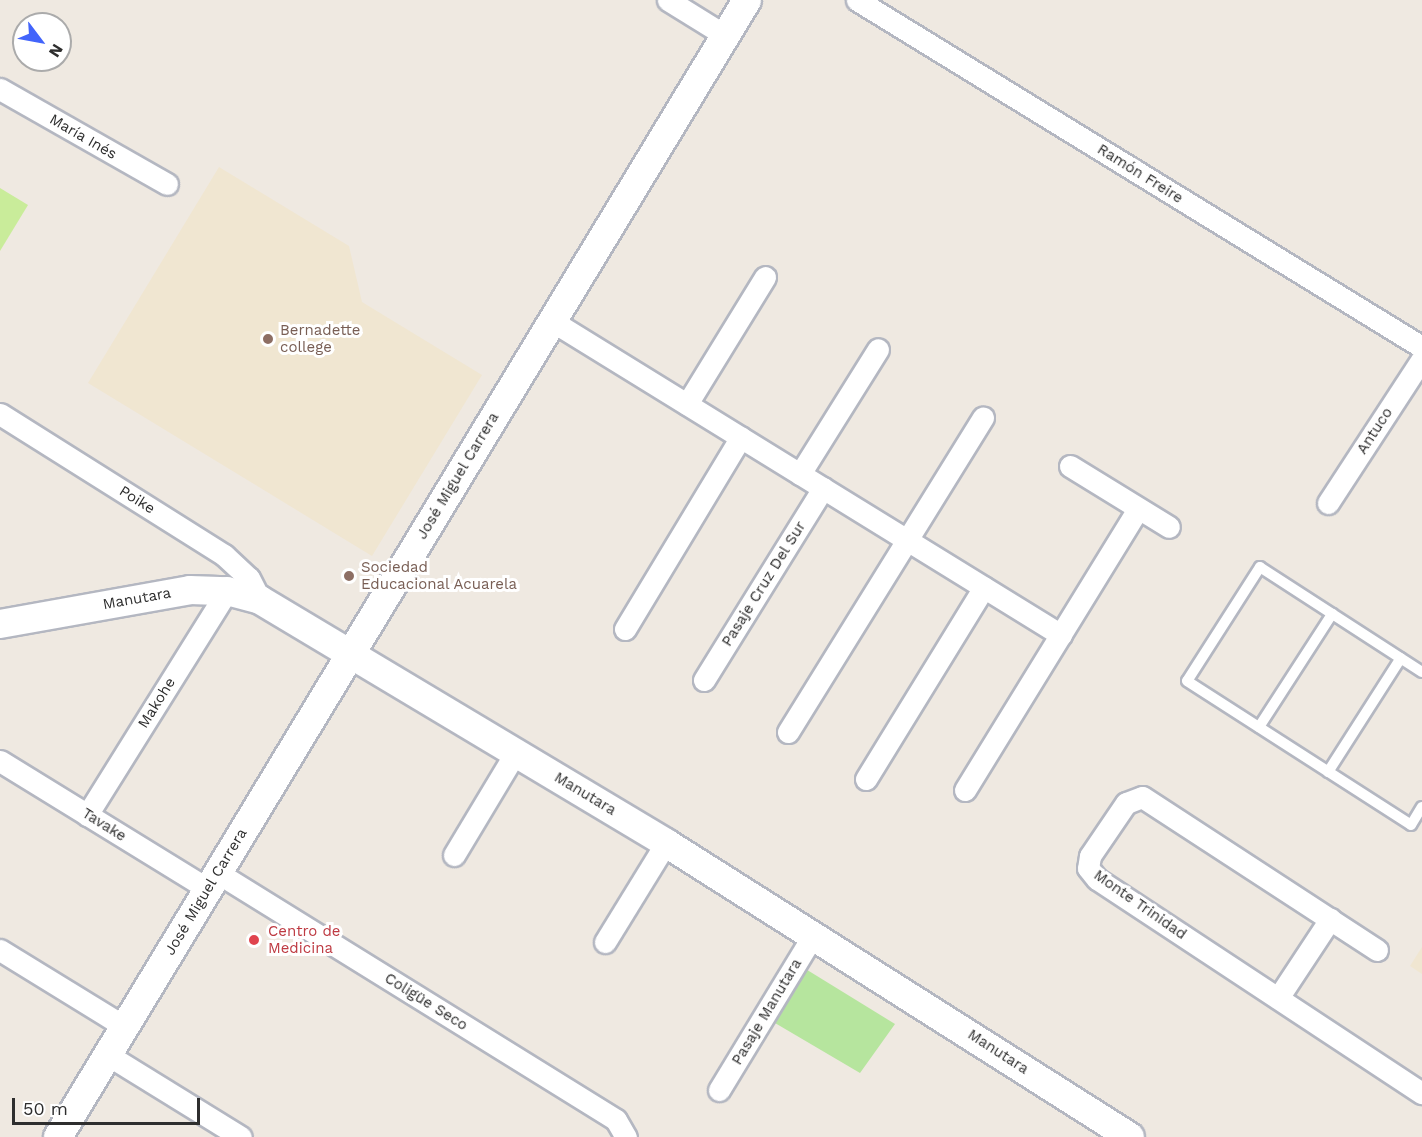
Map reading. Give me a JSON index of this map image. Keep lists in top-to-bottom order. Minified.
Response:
{"streets":{"street":["María Inés","Ramón Freire","Antuco","José Miguel Carrera","Poike","Pasaje Cruz Del Sur","Manutara","Makohe","Tavake","Monte Trinidad","Coligüe Seco","Pasaje Manutara"]},"crossings":[["José Miguel Carrera","Manutara"],["José Miguel Carrera","Tavake"],["José Miguel Carrera","Coligüe Seco"],["Poike","Manutara"],["Manutara","Makohe"],["Manutara","Pasaje Manutara"],["Makohe","Tavake"],["Tavake","Coligüe Seco"]],"places":["Bernadette college","Sociedad Educacional Acuarela","Centro de Medicina"],"scale_bar":"50 m","north":"bottom right"}
